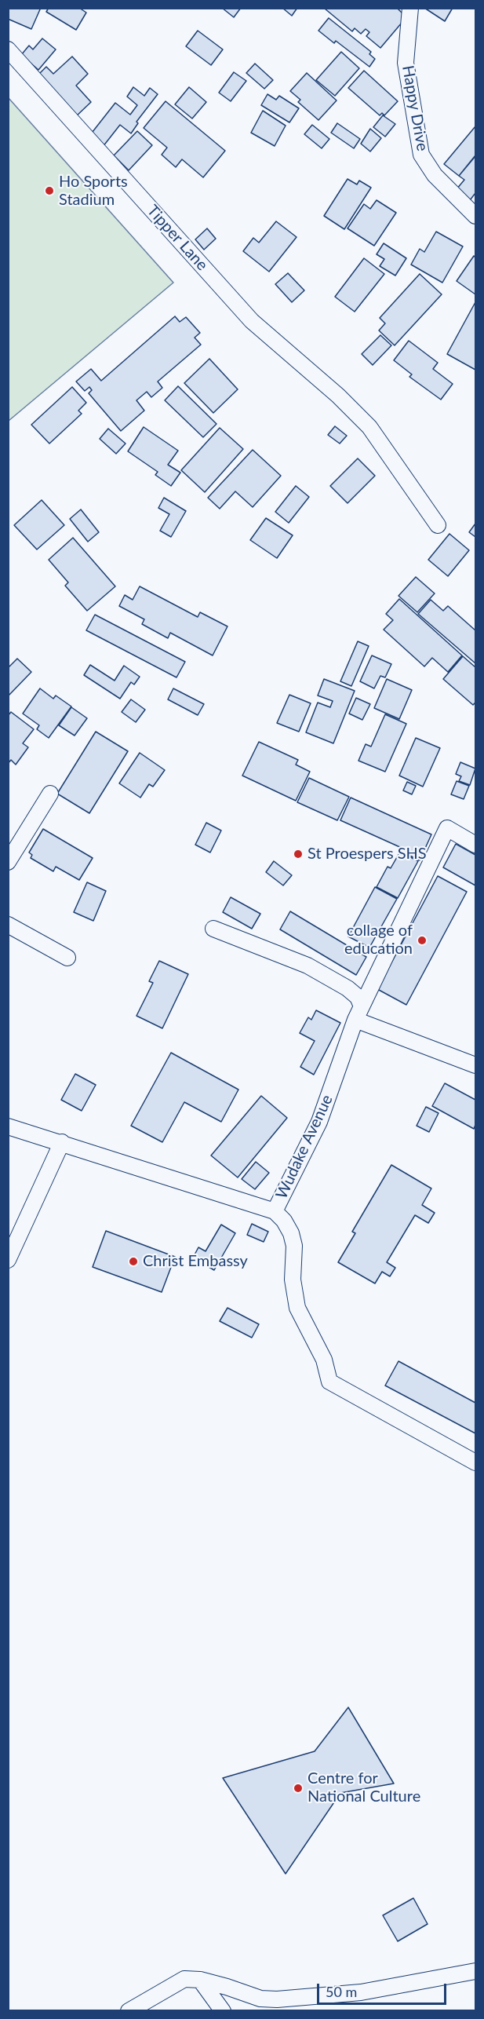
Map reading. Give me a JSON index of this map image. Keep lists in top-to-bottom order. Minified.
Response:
{"streets":{"street":["Happy Drive","Tipper Lane","Wudake Avenue"]},"places":["Ho Sports Stadium","St Proespers SHS","collage of education","Christ Embassy","Centre for National Culture"],"scale_bar":"50 m"}
